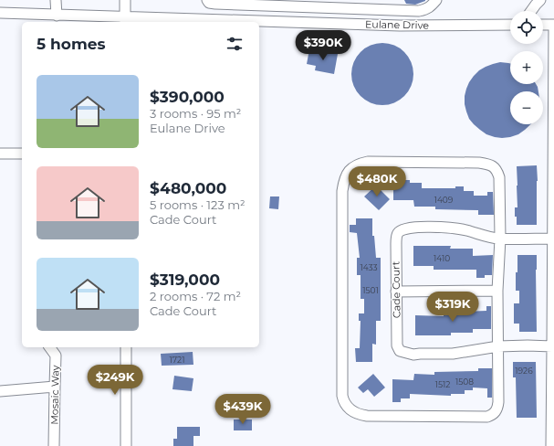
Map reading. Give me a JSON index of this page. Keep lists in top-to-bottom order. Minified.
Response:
{"streets":{"street":["Eulane Drive","Cade Court","Mosaic Way"]},"house_numbers":["1409","1410","1433","1501","1721","1926","1508","1512"],"page":{"map_buttons":["+","−"],"heading":"5 homes","price":["$390K","$480K","$319K","$249K","$439K"],"list":[{"name":"$390,000","note":"3 rooms · 95 m² · Eulane Drive"},{"name":"$480,000","note":"5 rooms · 123 m² · Cade Court"},{"name":"$319,000","note":"2 rooms · 72 m² · Cade Court"}]}}
